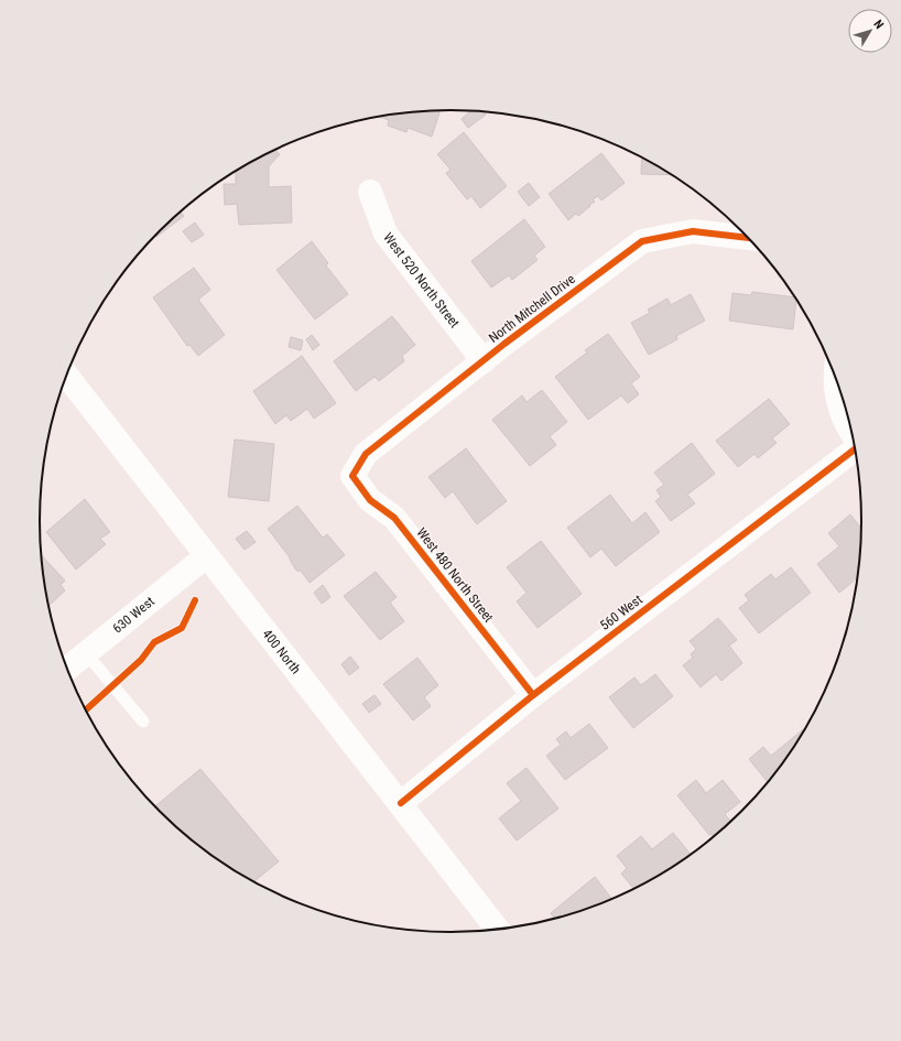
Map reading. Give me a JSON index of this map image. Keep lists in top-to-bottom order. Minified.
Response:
{"streets":{"street":["West 520 North Street","North Mitchell Drive","West 480 North Street","560 West","630 West","400 North"]},"crossings":[["West 520 North Street","North Mitchell Drive"],["North Mitchell Drive","West 480 North Street"],["West 480 North Street","560 West"],["560 West","400 North"],["630 West","400 North"]],"north":"top right"}
